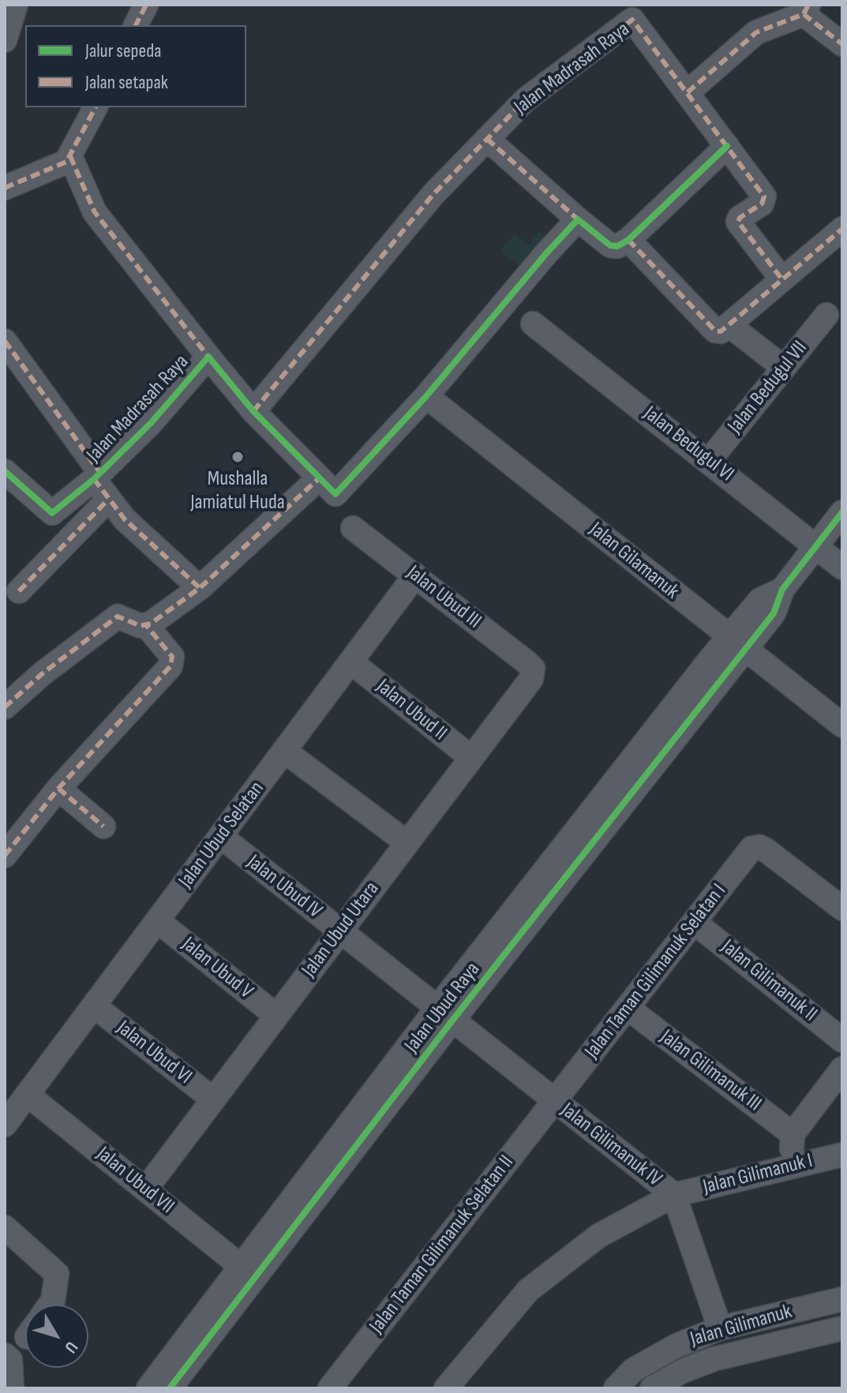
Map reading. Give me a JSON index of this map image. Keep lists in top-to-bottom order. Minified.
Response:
{"streets":{"street":["Jalan Madrasah Raya","Jalan Bedugul VII","Jalan Bedugul VI","Jalan Gilamanuk","Jalan Ubud III","Jalan Ubud II","Jalan Ubud Selatan","Jalan Ubud IV","Jalan Ubud Utara","Jalan Ubud V","Jalan Taman Gilimanuk Selatan I","Jalan Gilimanuk II","Jalan Ubud Raya","Jalan Ubud VI","Jalan Gilimanuk III","Jalan Gilimanuk IV","Jalan Gilimanuk I","Jalan Ubud VII","Jalan Taman Gilimanuk Selatan II","Jalan Gilimanuk"]},"crossings":[["Jalan Bedugul VII","Jalan Bedugul VI"],["Jalan Bedugul VI","Jalan Ubud Raya"],["Jalan Gilamanuk","Jalan Ubud Raya"],["Jalan Ubud III","Jalan Ubud Selatan"],["Jalan Ubud III","Jalan Ubud Utara"],["Jalan Ubud II","Jalan Ubud Selatan"],["Jalan Ubud II","Jalan Ubud Utara"],["Jalan Ubud Selatan","Jalan Ubud IV"],["Jalan Ubud Selatan","Jalan Ubud V"],["Jalan Ubud Selatan","Jalan Ubud VI"],["Jalan Ubud Selatan","Jalan Ubud VII"],["Jalan Ubud IV","Jalan Ubud Utara"],["Jalan Ubud IV","Jalan Ubud Raya"],["Jalan Ubud IV","Jalan Gilimanuk IV"],["Jalan Ubud Utara","Jalan Ubud V"],["Jalan Ubud Utara","Jalan Ubud VI"],["Jalan Ubud Utara","Jalan Ubud VII"],["Jalan Taman Gilimanuk Selatan I","Jalan Gilimanuk II"],["Jalan Taman Gilimanuk Selatan I","Jalan Gilimanuk III"],["Jalan Taman Gilimanuk Selatan I","Jalan Gilimanuk IV"],["Jalan Taman Gilimanuk Selatan I","Jalan Taman Gilimanuk Selatan II"],["Jalan Ubud Raya","Jalan Gilimanuk IV"],["Jalan Ubud Raya","Jalan Ubud VII"],["Jalan Gilimanuk IV","Jalan Gilimanuk I"],["Jalan Gilimanuk IV","Jalan Taman Gilimanuk Selatan II"],["Jalan Gilimanuk IV","Jalan Gilimanuk"]],"places":["Mushalla Jamiatul Huda"],"legend":["Jalur sepeda","Jalan setapak"],"north":"bottom right"}
